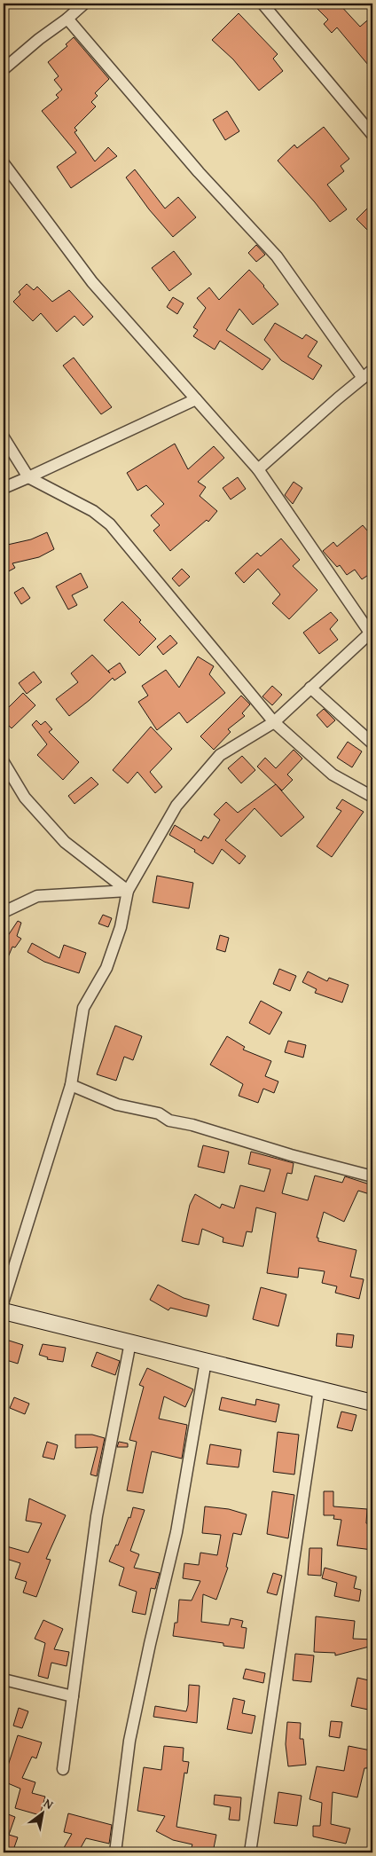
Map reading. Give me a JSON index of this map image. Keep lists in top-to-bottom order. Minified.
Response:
{"north":"top right"}
